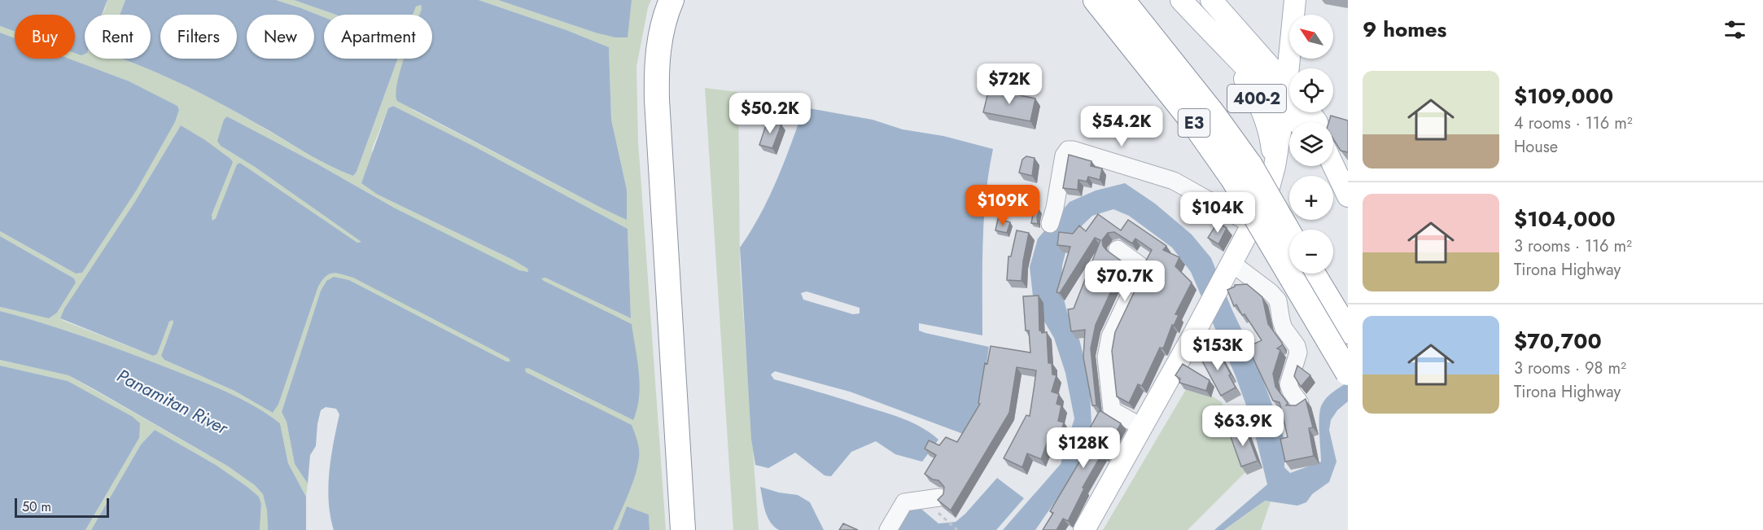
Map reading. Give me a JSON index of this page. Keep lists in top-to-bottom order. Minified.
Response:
{"streets":{"highway":["E3"],"main road":["400-2"]},"water":["Panamitan River"],"scale_bar":"50 m","north":"top left","page":{"heading":"9 homes","map_buttons":["+","−"],"chip":["Buy","Rent","Filters","New","Apartment"],"list":[{"name":"$109,000","note":"4 rooms · 116 m² · House"},{"name":"$104,000","note":"3 rooms · 116 m² · Tirona Highway"},{"name":"$70,700","note":"3 rooms · 98 m² · Tirona Highway"}],"price":["$72K","$50.2K","$54.2K","$109K","$104K","$70.7K","$153K","$63.9K","$128K"],"scale":"50 m"}}
